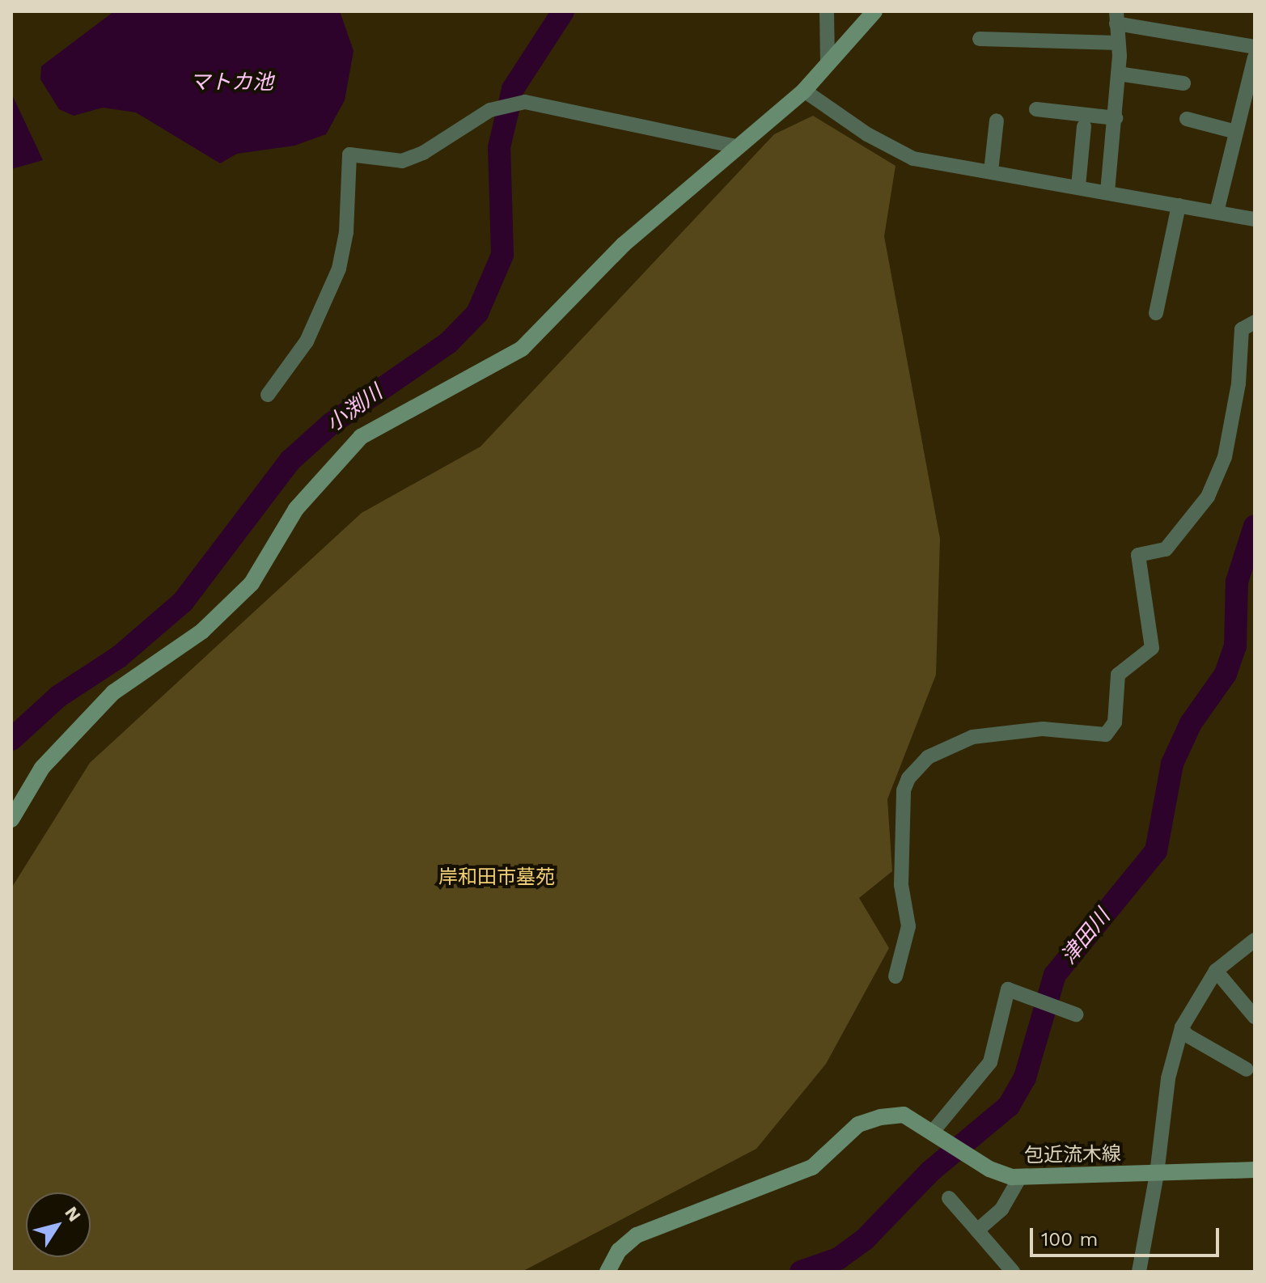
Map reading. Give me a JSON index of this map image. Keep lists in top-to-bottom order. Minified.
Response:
{"streets":{"street":["包近流木線"]},"water":["マトカ池","小渕川","津田川"],"parks":["岸和田市墓苑"],"scale_bar":"100 m","north":"top right"}
